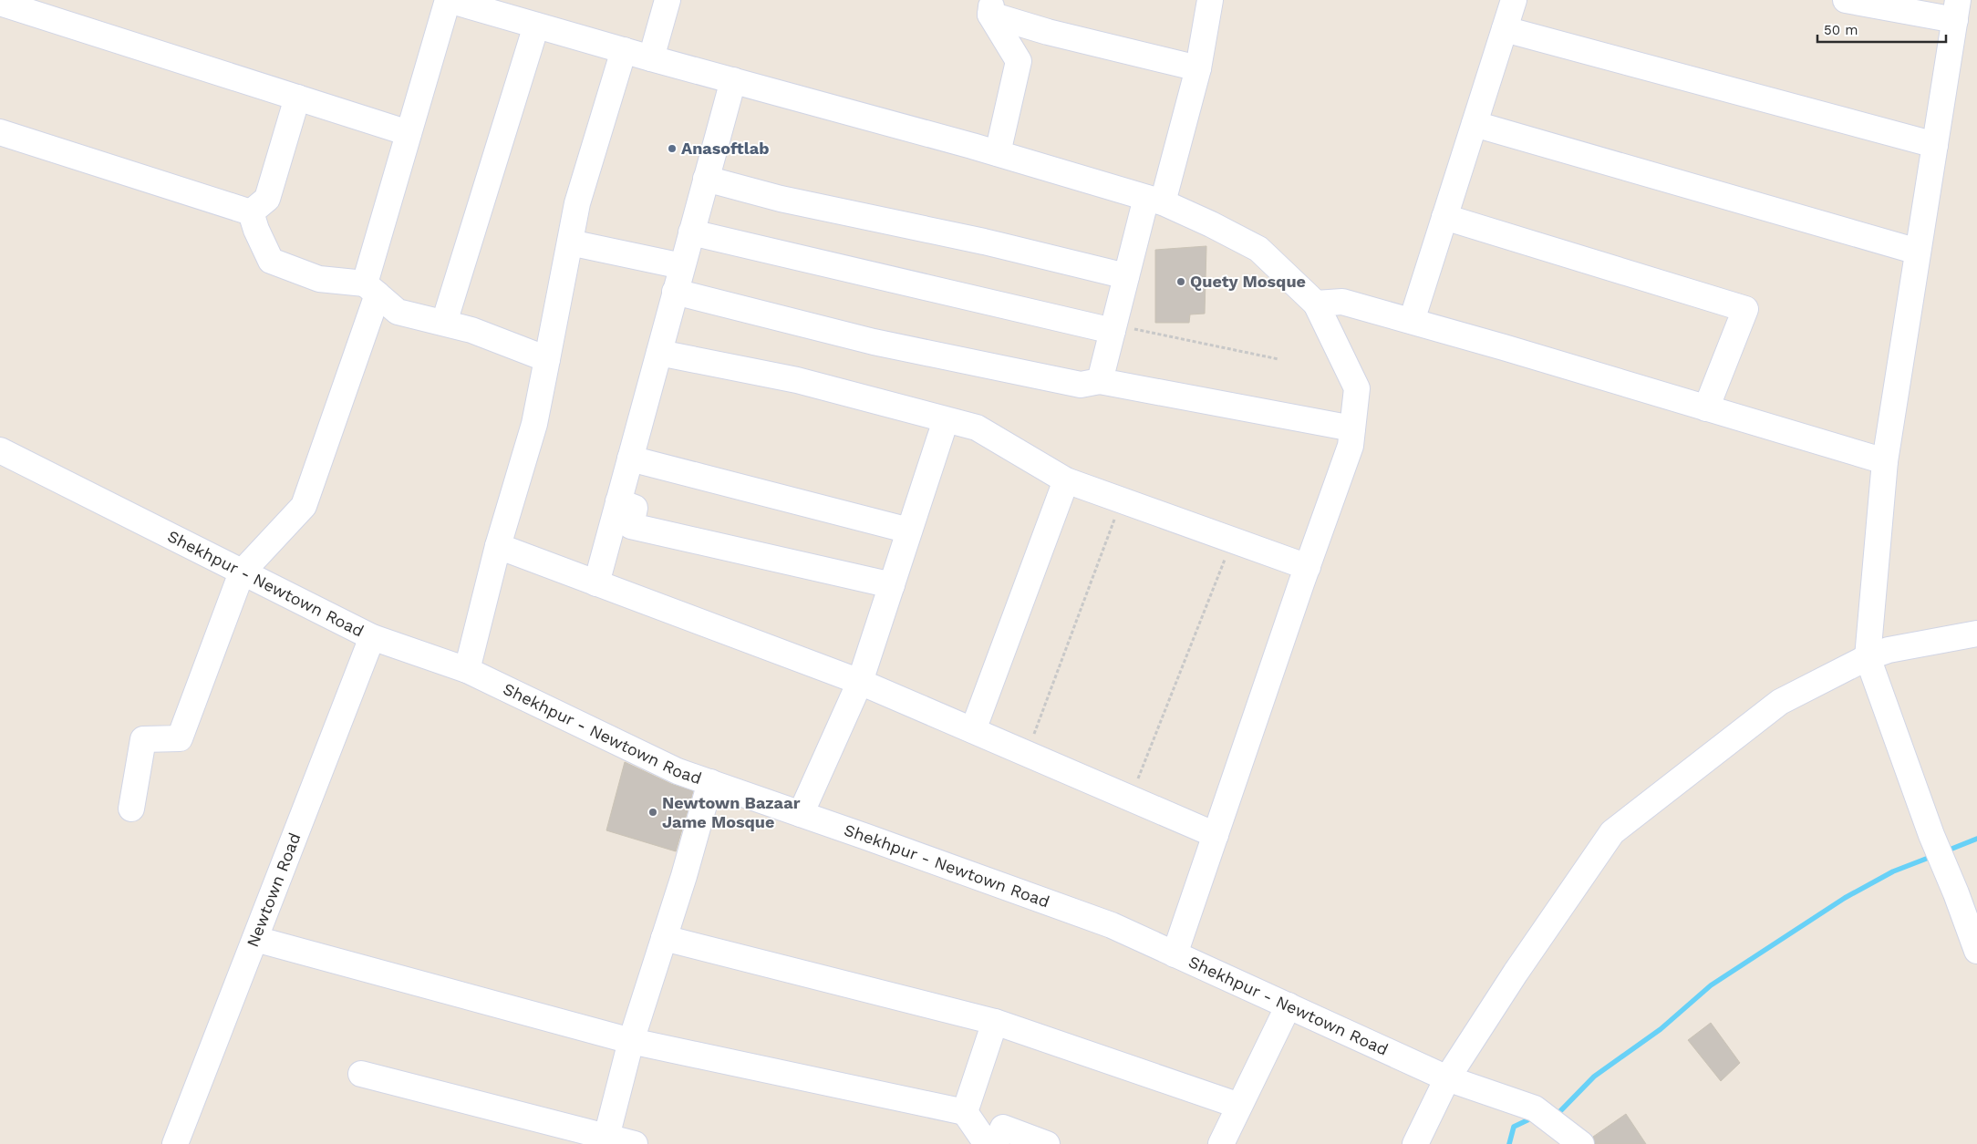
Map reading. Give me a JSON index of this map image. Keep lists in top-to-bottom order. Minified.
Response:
{"streets":{"street":["Shekhpur - Newtown Road","Newtown Road"]},"crossings":[["Shekhpur - Newtown Road","Newtown Road"]],"places":["Anasoftlab","Quety Mosque","Newtown Bazaar Jame Mosque"],"scale_bar":"50 m"}
